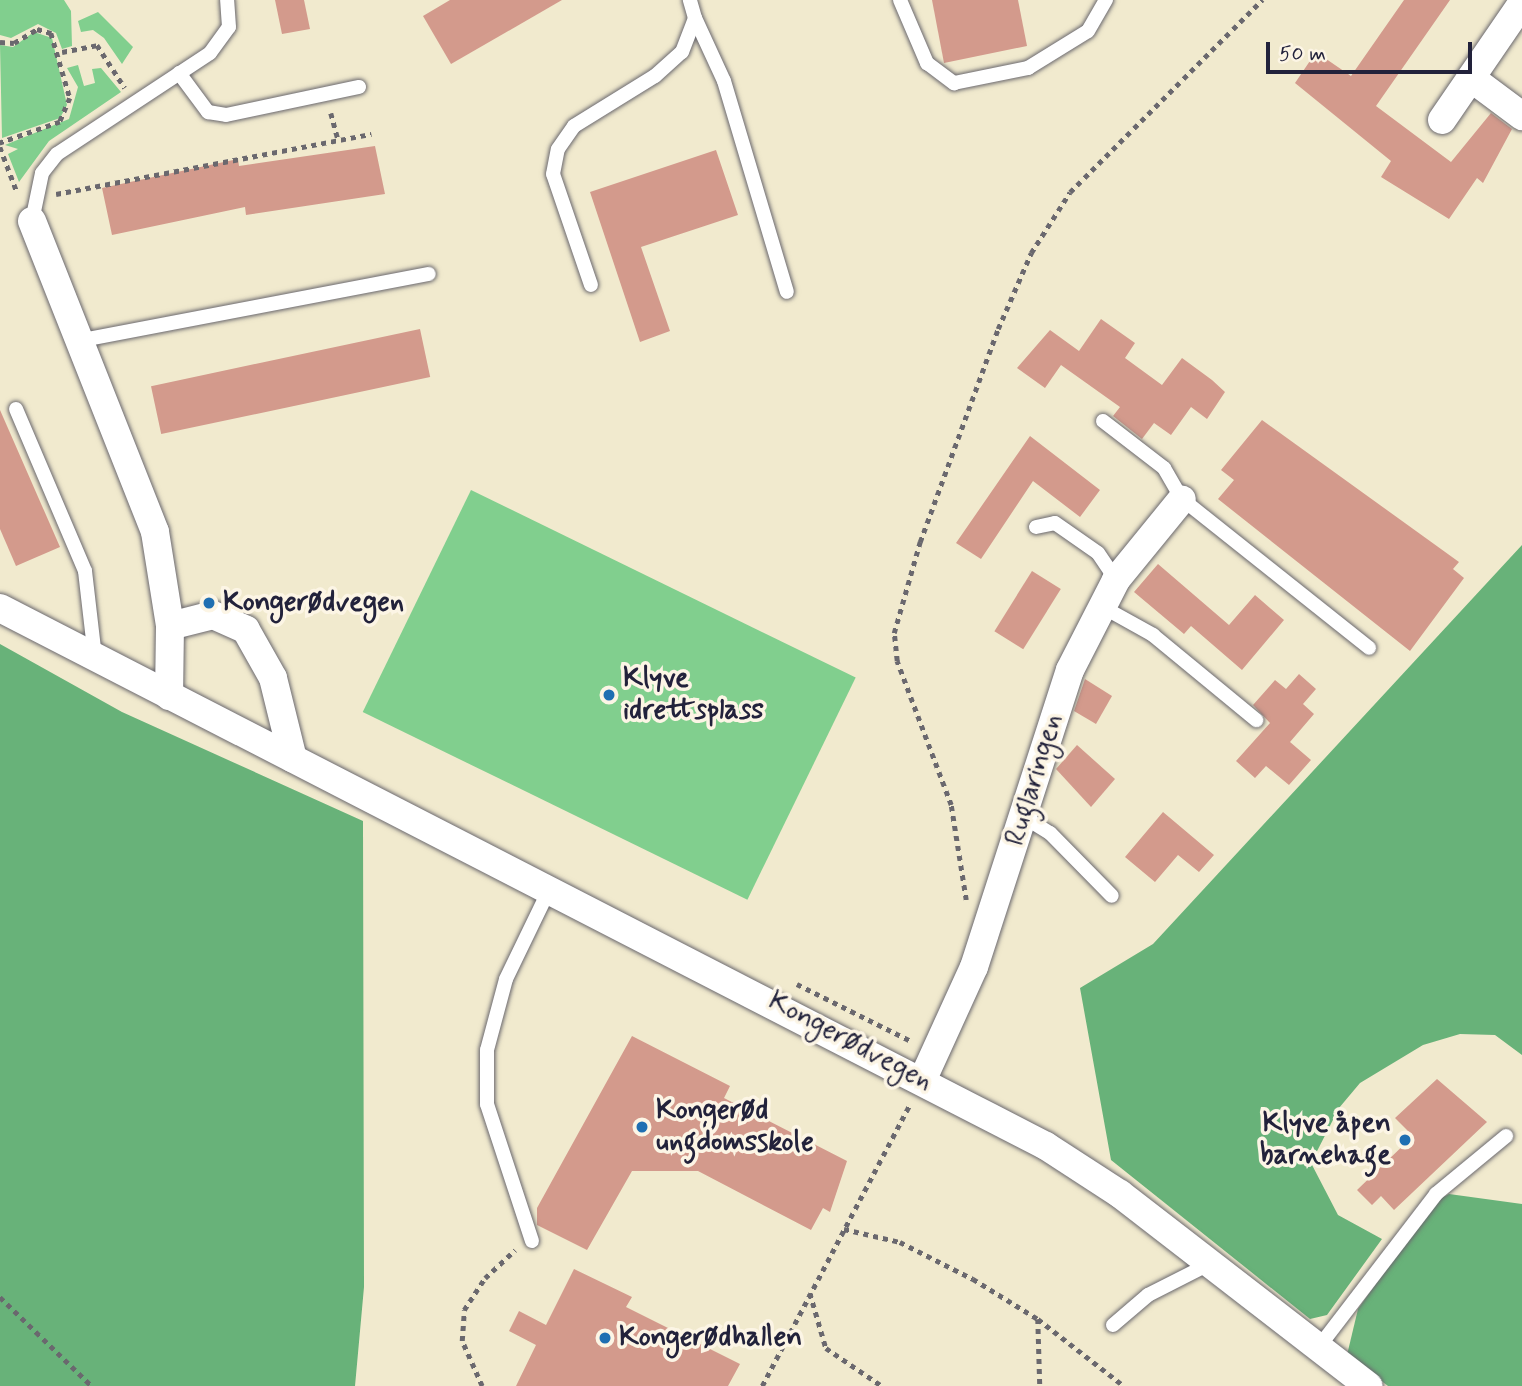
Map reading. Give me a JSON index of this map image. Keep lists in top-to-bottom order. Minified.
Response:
{"streets":{"street":["Ruglaringen","Kongerødvegen"]},"crossings":[["Ruglaringen","Kongerødvegen"]],"places":["Kongerødvegen","Klyve idrettsplass","Kongerød ungdomsskole","Klyve åpen barnehage","Kongerødhallen"],"scale_bar":"50 m"}
